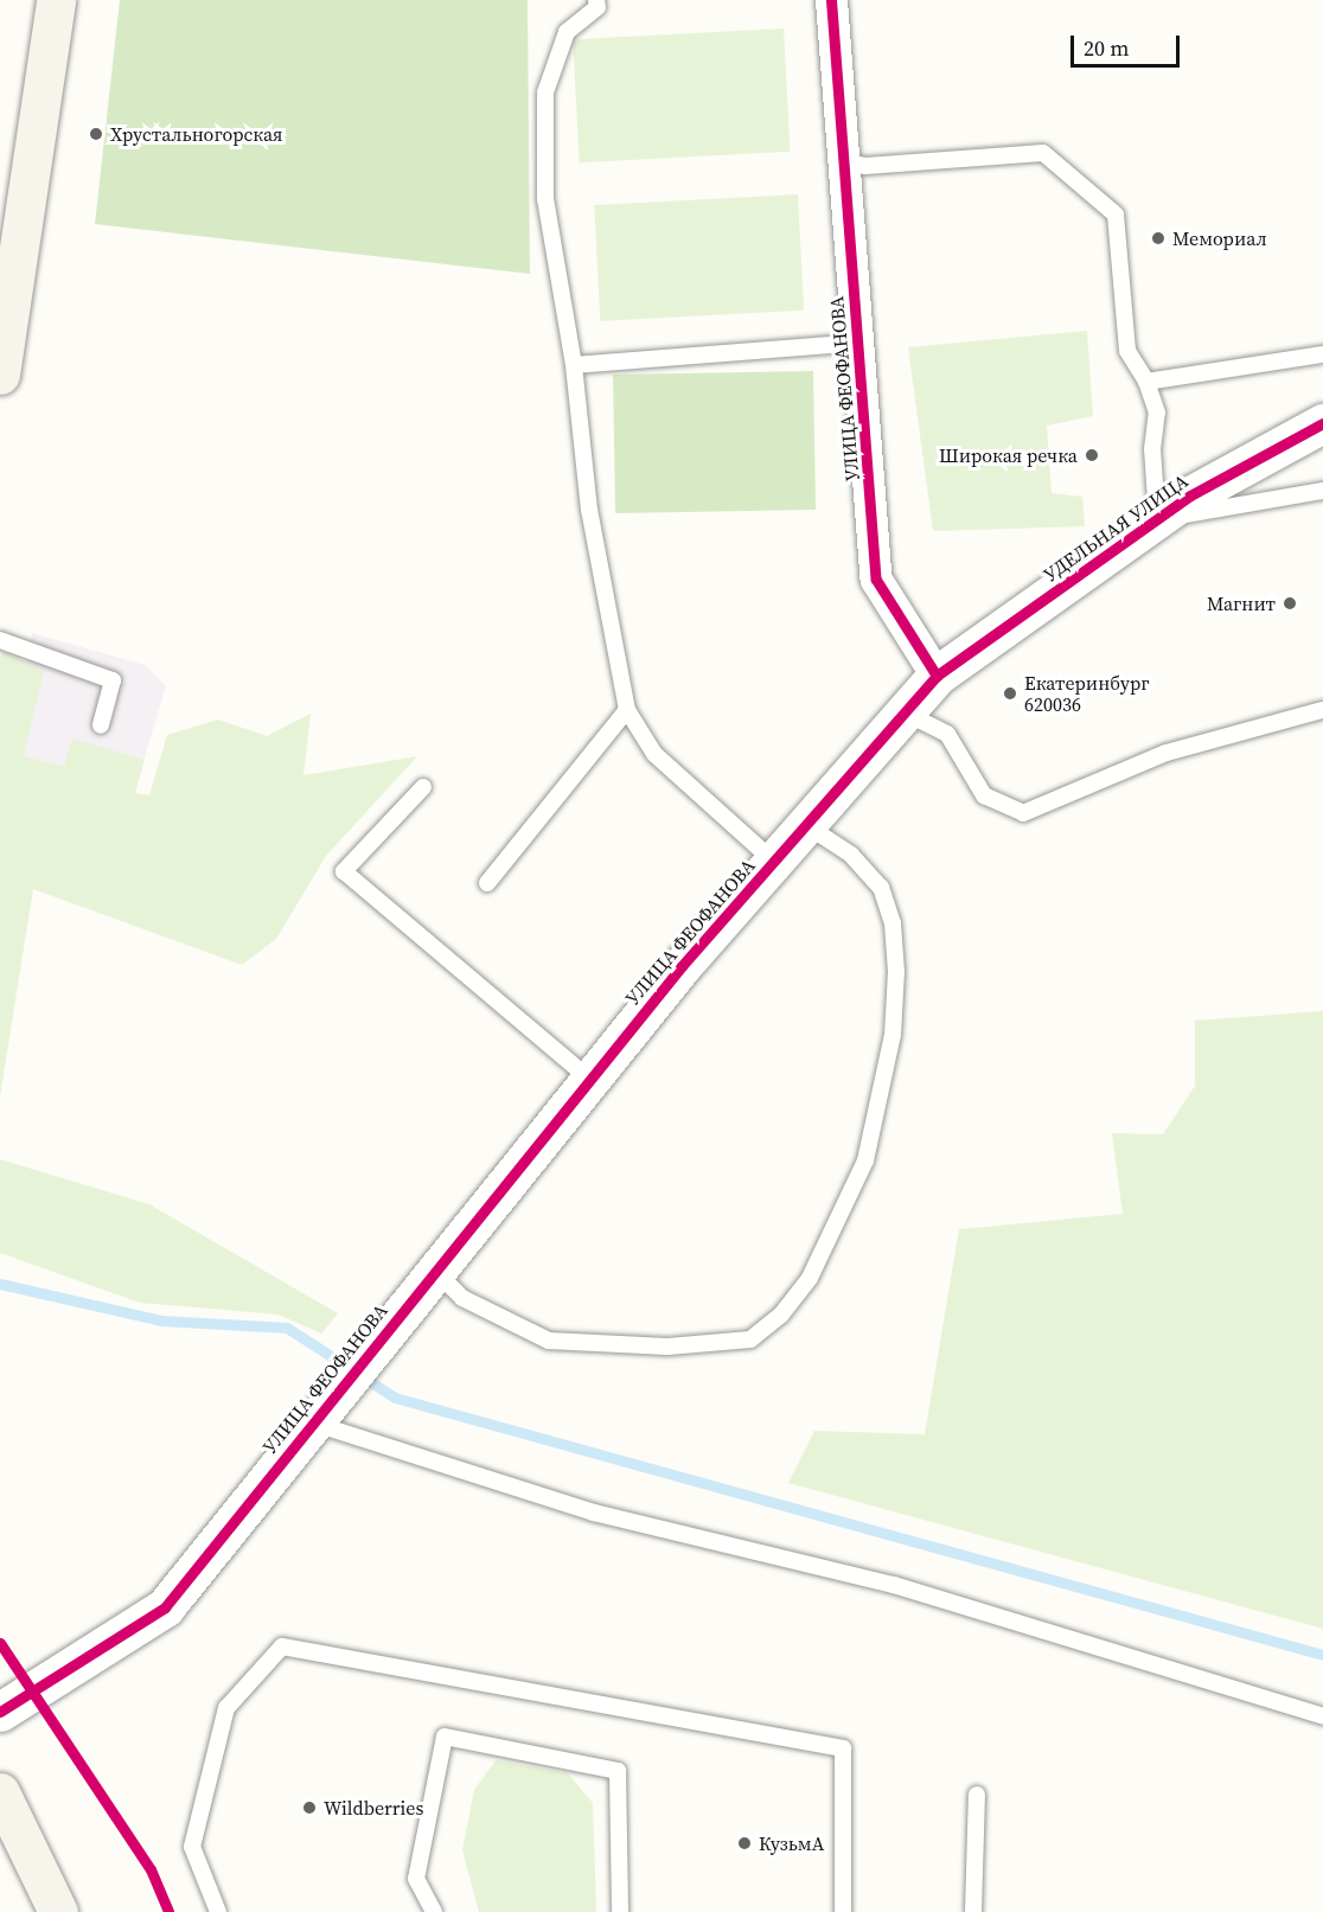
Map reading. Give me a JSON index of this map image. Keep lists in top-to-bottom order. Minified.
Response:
{"streets":{"street":["УЛИЦА ФЕОФАНОВА","УДЕЛЬНАЯ УЛИЦА"]},"crossings":[["УЛИЦА ФЕОФАНОВА","УДЕЛЬНАЯ УЛИЦА"]],"places":["Хрустальногорская","Мемориал","Широкая речка","Магнит","Екатеринбург 620036","Wildberries","КузьмА"],"scale_bar":"20 m"}
